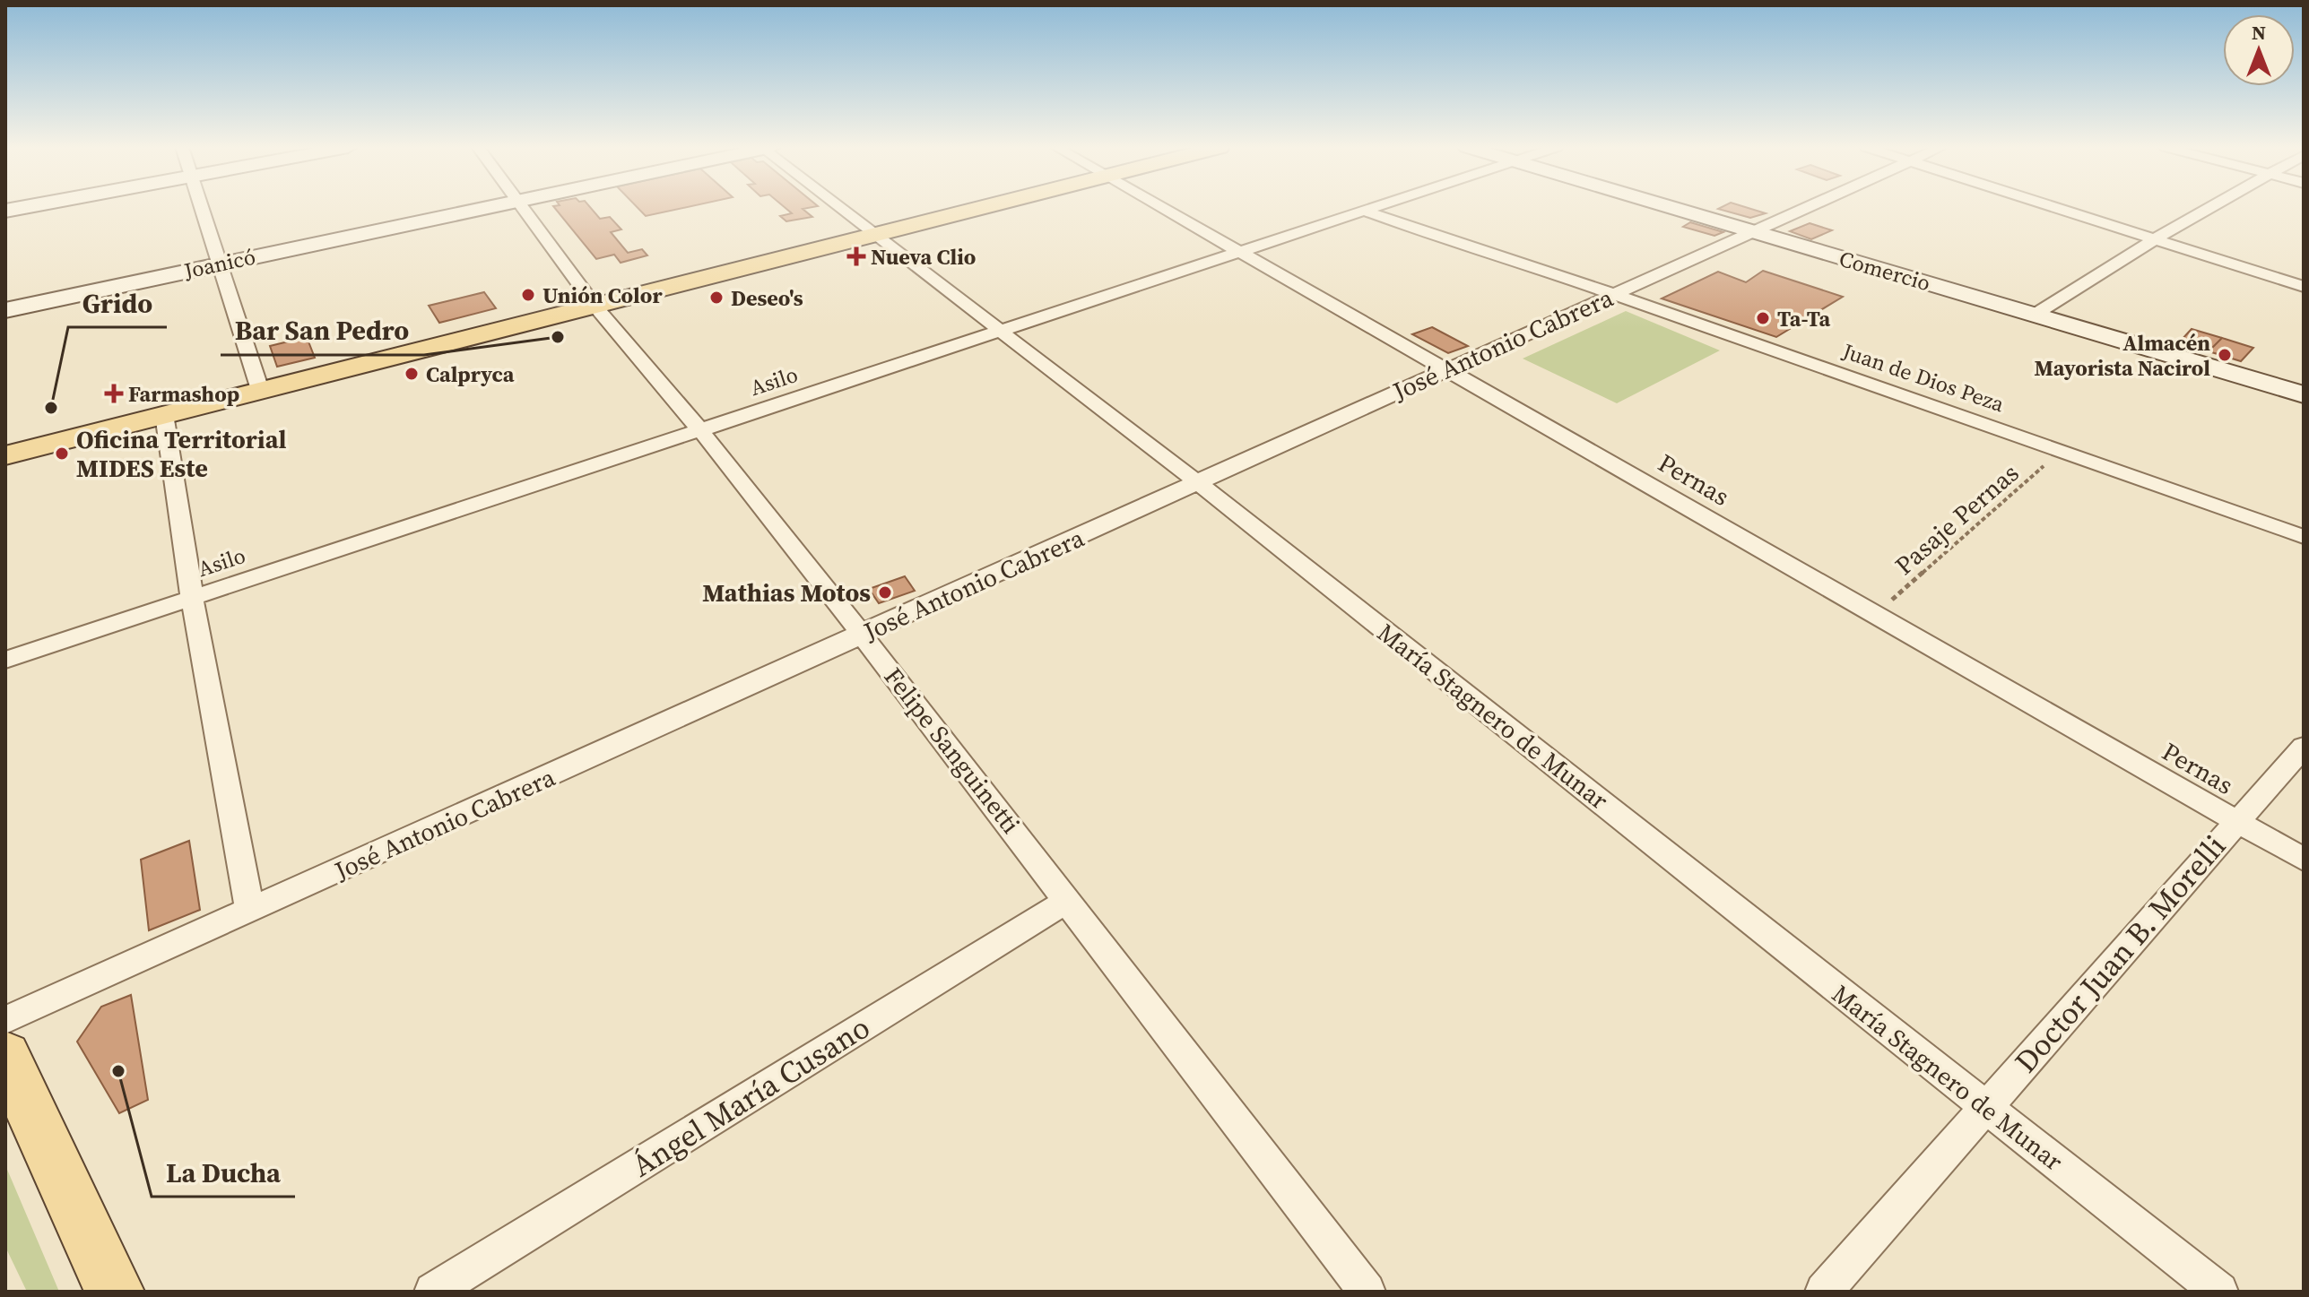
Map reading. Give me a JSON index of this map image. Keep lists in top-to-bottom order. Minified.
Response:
{"streets":{"street":["Joanicó","Comercio","José Antonio Cabrera","Juan de Dios Peza","Asilo","Pernas","María Stagnero de Munar","Felipe Sanguinetti","Doctor Juan B. Morelli","Ángel María Cusano"],"path":["Pasaje Pernas"]},"crossings":[["Comercio","José Antonio Cabrera"],["José Antonio Cabrera","Juan de Dios Peza"],["José Antonio Cabrera","Pernas"],["José Antonio Cabrera","María Stagnero de Munar"],["José Antonio Cabrera","Felipe Sanguinetti"],["Juan de Dios Peza","Asilo"],["Juan de Dios Peza","Pasaje Pernas"],["Asilo","Pernas"],["Asilo","María Stagnero de Munar"],["Asilo","Felipe Sanguinetti"],["Pernas","Pasaje Pernas"],["Pernas","Doctor Juan B. Morelli"],["María Stagnero de Munar","Doctor Juan B. Morelli"],["Felipe Sanguinetti","Ángel María Cusano"]],"places":{"health":["Nueva Clio","Farmashop"],"other":["Unión Color","Deseo's","Ta-Ta","Bar San Pedro","Almacén Mayorista Nacirol","Calpryca","Grido","Oficina Territorial MIDES Este","Mathias Motos","La Ducha"]},"north":"top"}
